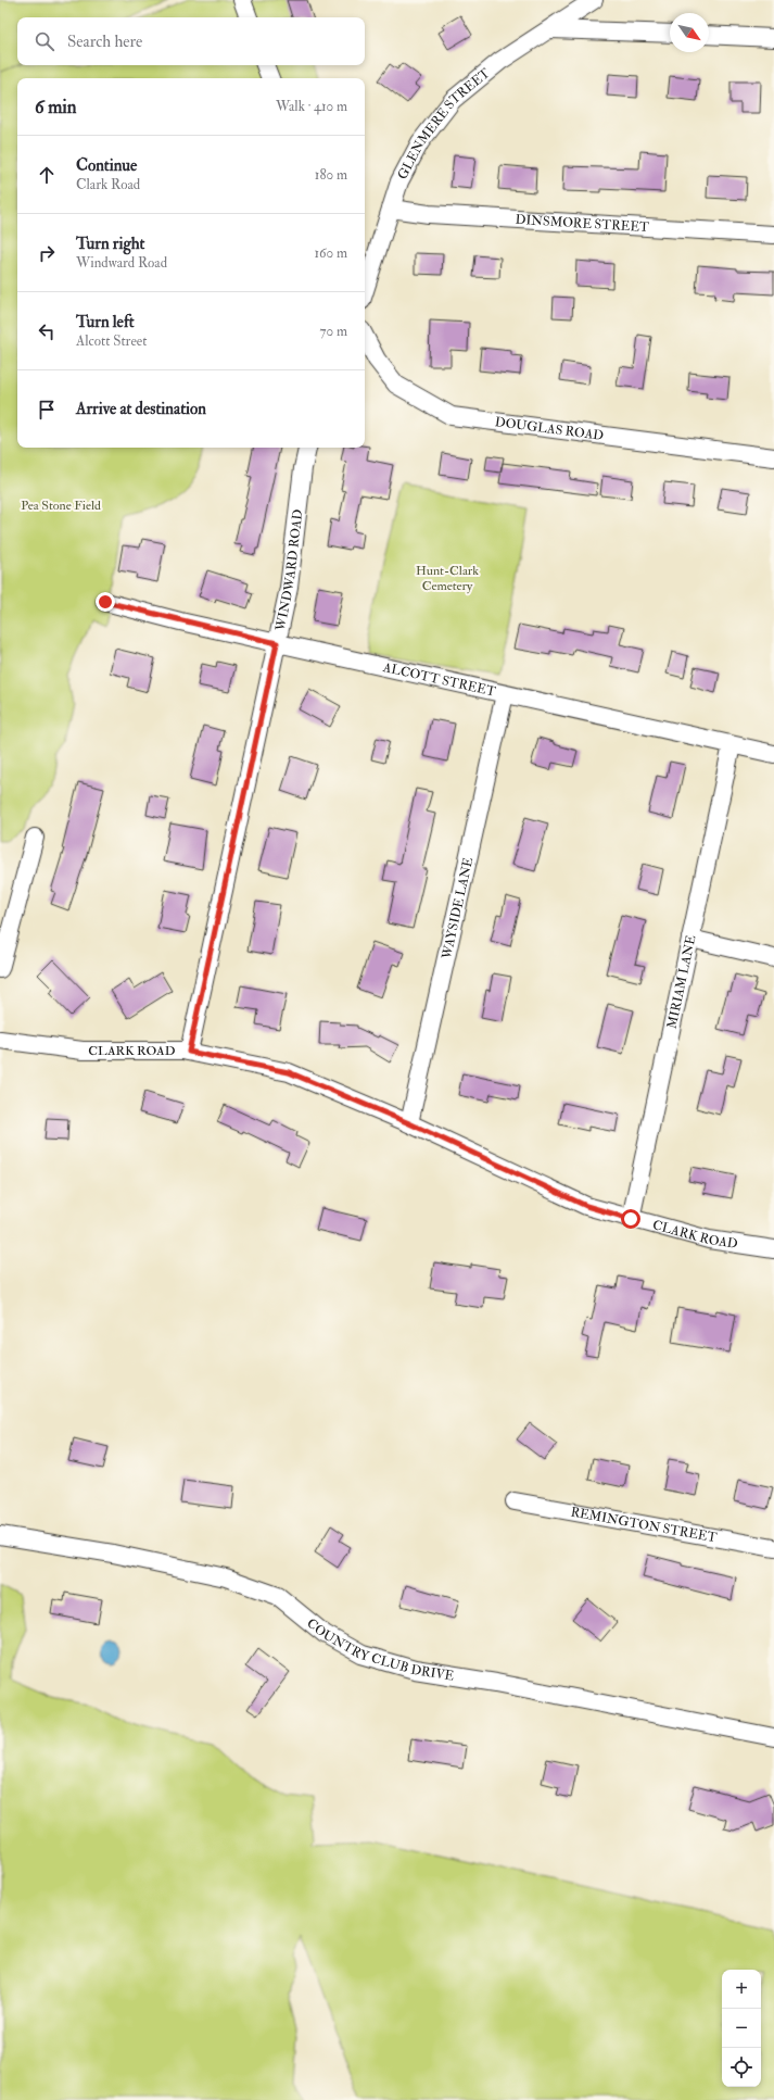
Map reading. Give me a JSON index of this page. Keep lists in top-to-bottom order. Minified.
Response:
{"streets":{"street":["GLENMERE STREET","DINSMORE STREET","DOUGLAS ROAD","WINDWARD ROAD","ALCOTT STREET","WAYSIDE LANE","MIRIAM LANE","CLARK ROAD","REMINGTON STREET","COUNTRY CLUB DRIVE"]},"crossings":[["GLENMERE STREET","DINSMORE STREET"],["WINDWARD ROAD","ALCOTT STREET"],["WINDWARD ROAD","CLARK ROAD"],["ALCOTT STREET","WAYSIDE LANE"],["ALCOTT STREET","MIRIAM LANE"],["WAYSIDE LANE","CLARK ROAD"],["MIRIAM LANE","CLARK ROAD"]],"parks":["Pea Stone Field","Hunt-Clark Cemetery"],"north":"bottom right","page":{"search":"Search here","heading":["6 min","Walk · 410 m"],"list":[["Continue","Clark Road","180 m"],["Turn right","Windward Road","160 m"],["Turn left","Alcott Street","70 m"],"Arrive at destination"],"map_buttons":["+","−"]}}
